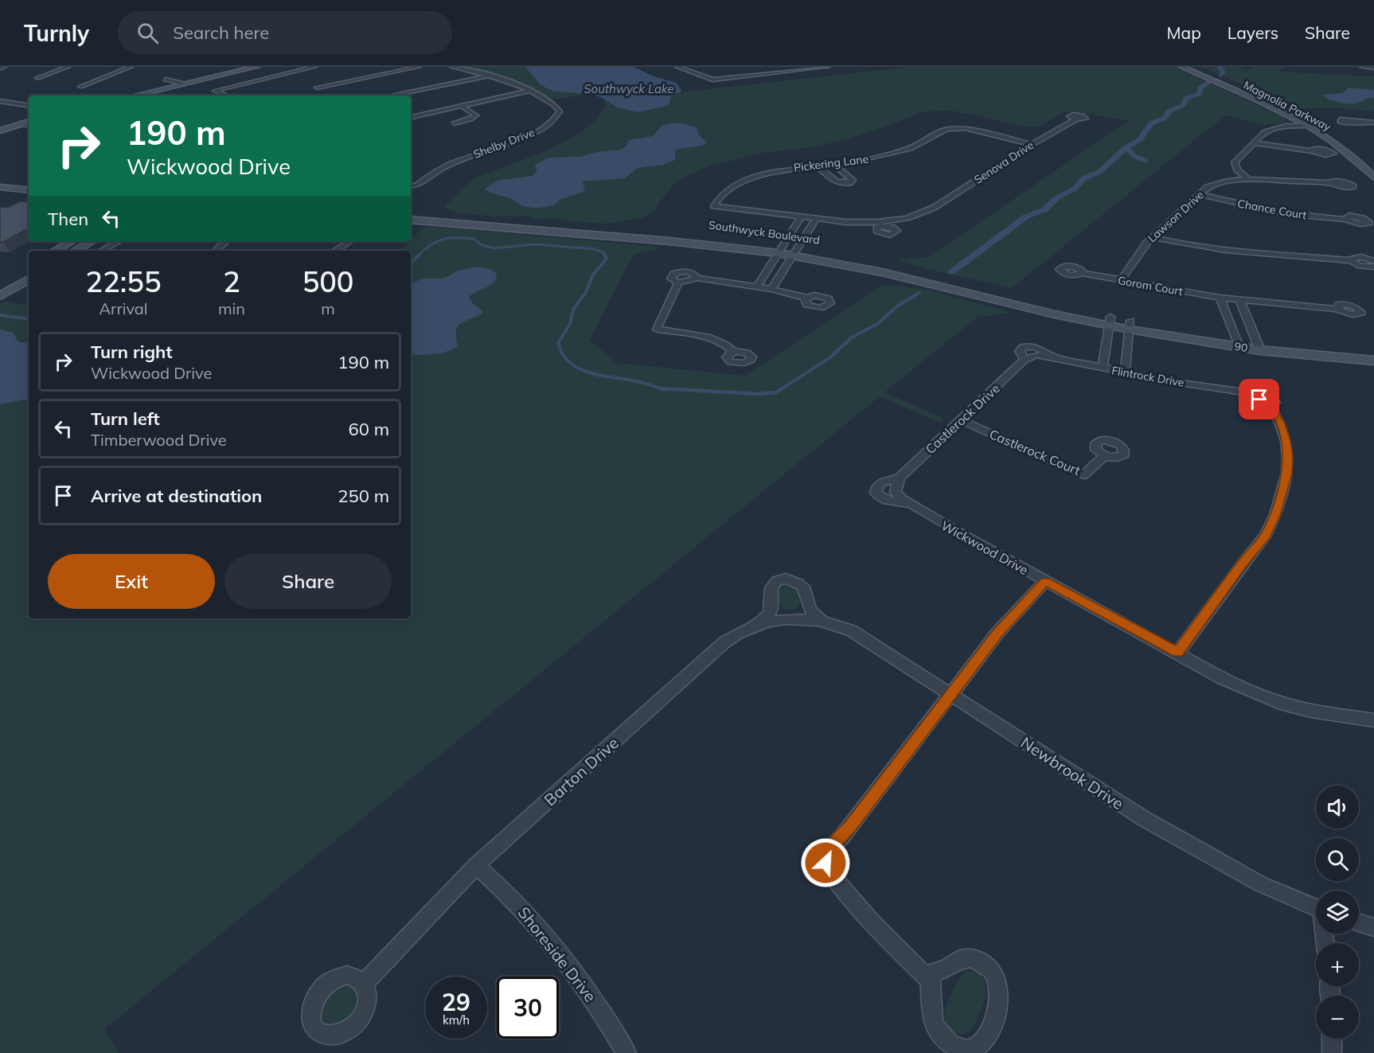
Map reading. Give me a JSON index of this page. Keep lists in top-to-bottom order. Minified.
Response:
{"streets":{"street":["Magnolia Parkway","Shelby Drive","Senova Drive","Pickering Lane","Chance Court","Lawson Drive","Southwyck Boulevard","Gorom Court","90","Flintrock Drive","Castlerock Drive","Castlerock Court","Wickwood Drive","Barton Drive","Newbrook Drive","Shoreside Drive"]},"crossings":[["Senova Drive","Pickering Lane"],["Chance Court","Lawson Drive"],["Lawson Drive","Gorom Court"],["Southwyck Boulevard","90"],["Flintrock Drive","Castlerock Drive"],["Castlerock Drive","Castlerock Court"],["Castlerock Drive","Wickwood Drive"],["Barton Drive","Newbrook Drive"],["Barton Drive","Shoreside Drive"]],"water":["Southwyck Lake"],"page":{"header":"Turnly","search":"Search here","nav":["Map","Layers","Share"],"turn":["190 m","Wickwood Drive"],"then":"Then","eta":["22:55","Arrival","2","min","500","m"],"list":[{"name":"Turn right","note":"Wickwood Drive","value":"190 m"},{"name":"Turn left","note":"Timberwood Drive","value":"60 m"},{"name":"Arrive at destination","value":"250 m"}],"buttons":["Exit","Share"],"map_buttons":["+","−"],"speed":"29 km/h","limit":"30"}}
